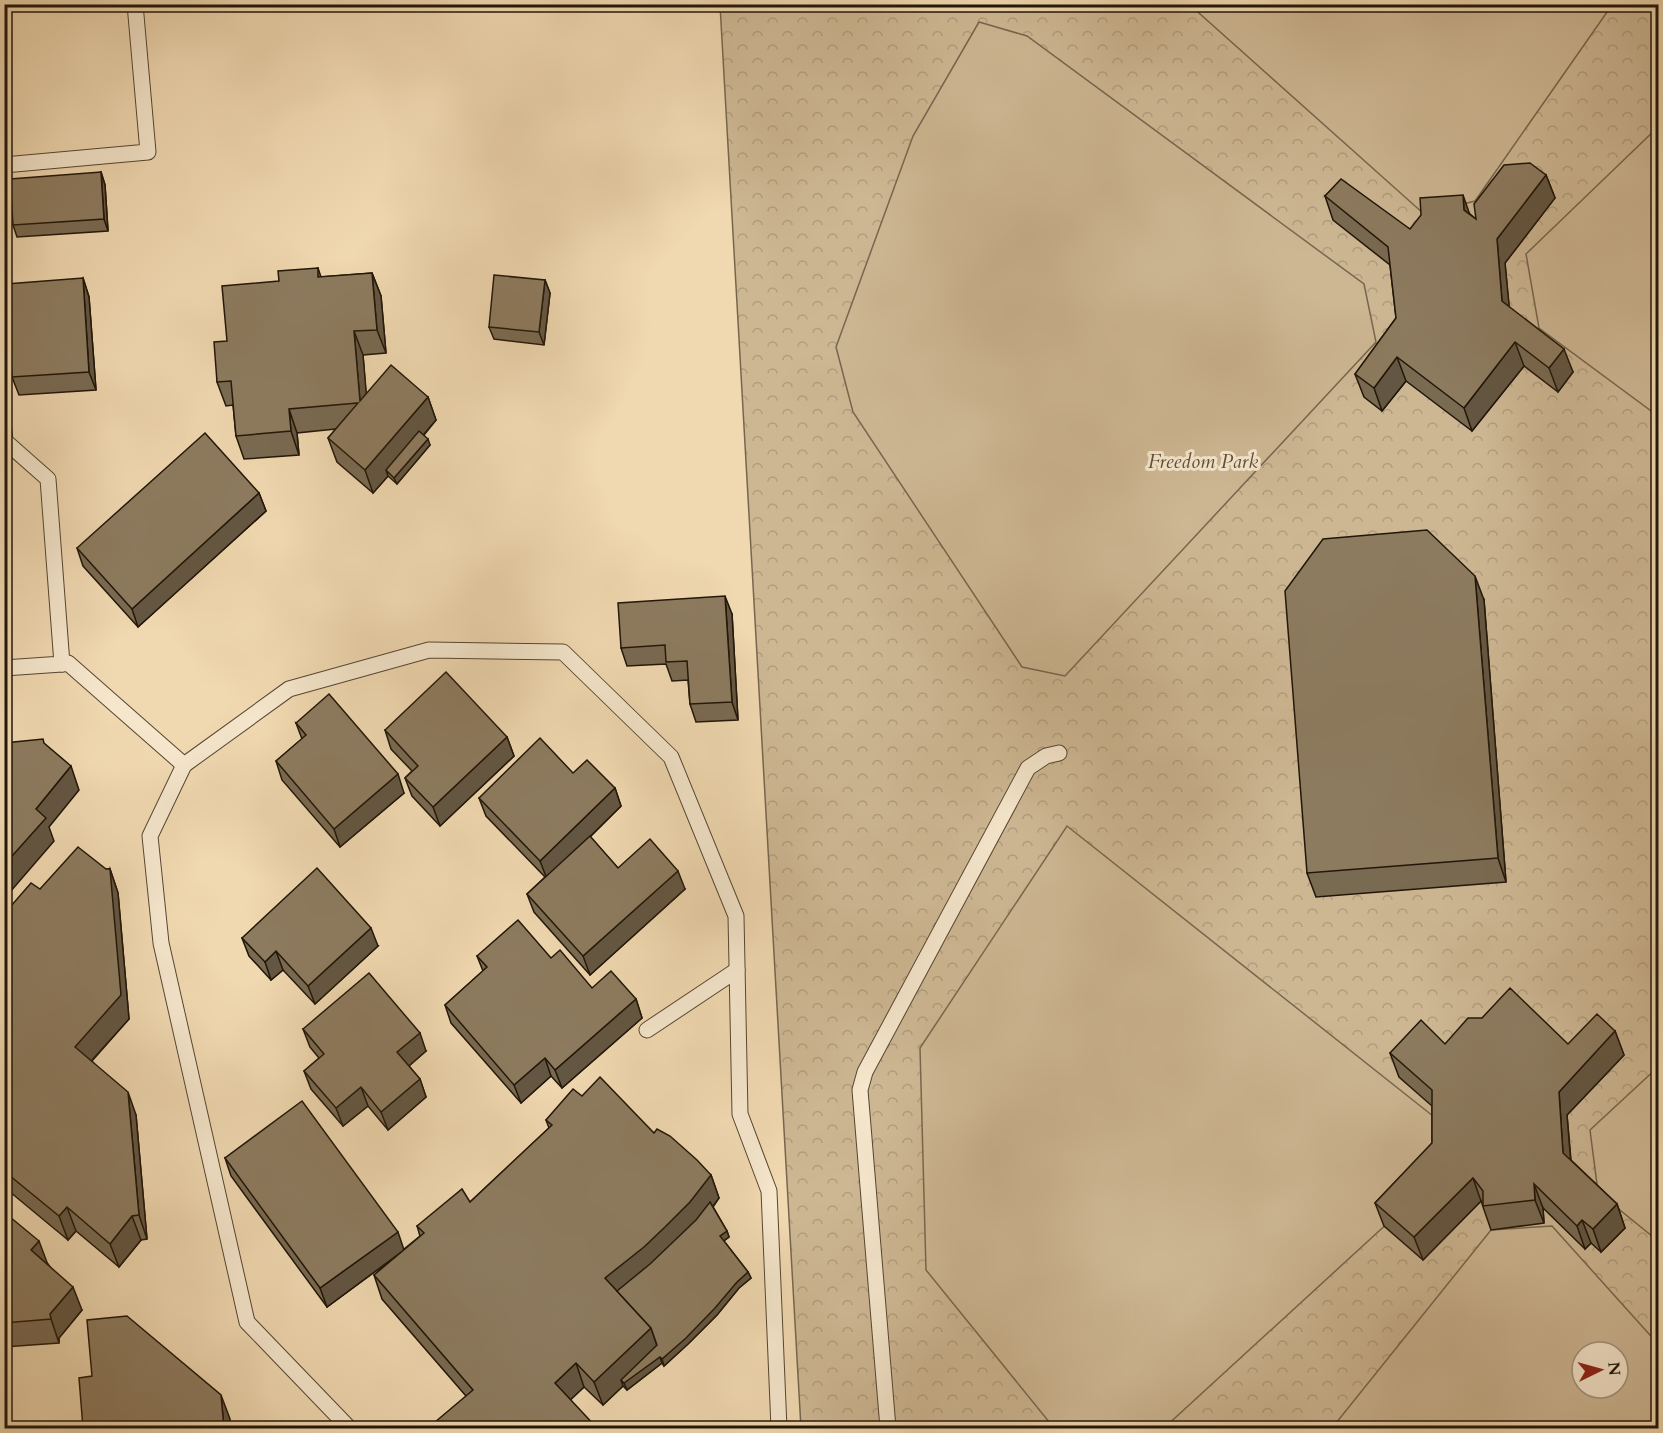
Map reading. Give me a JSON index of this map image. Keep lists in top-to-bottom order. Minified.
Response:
{"parks":["Freedom Park"],"north":"right"}
